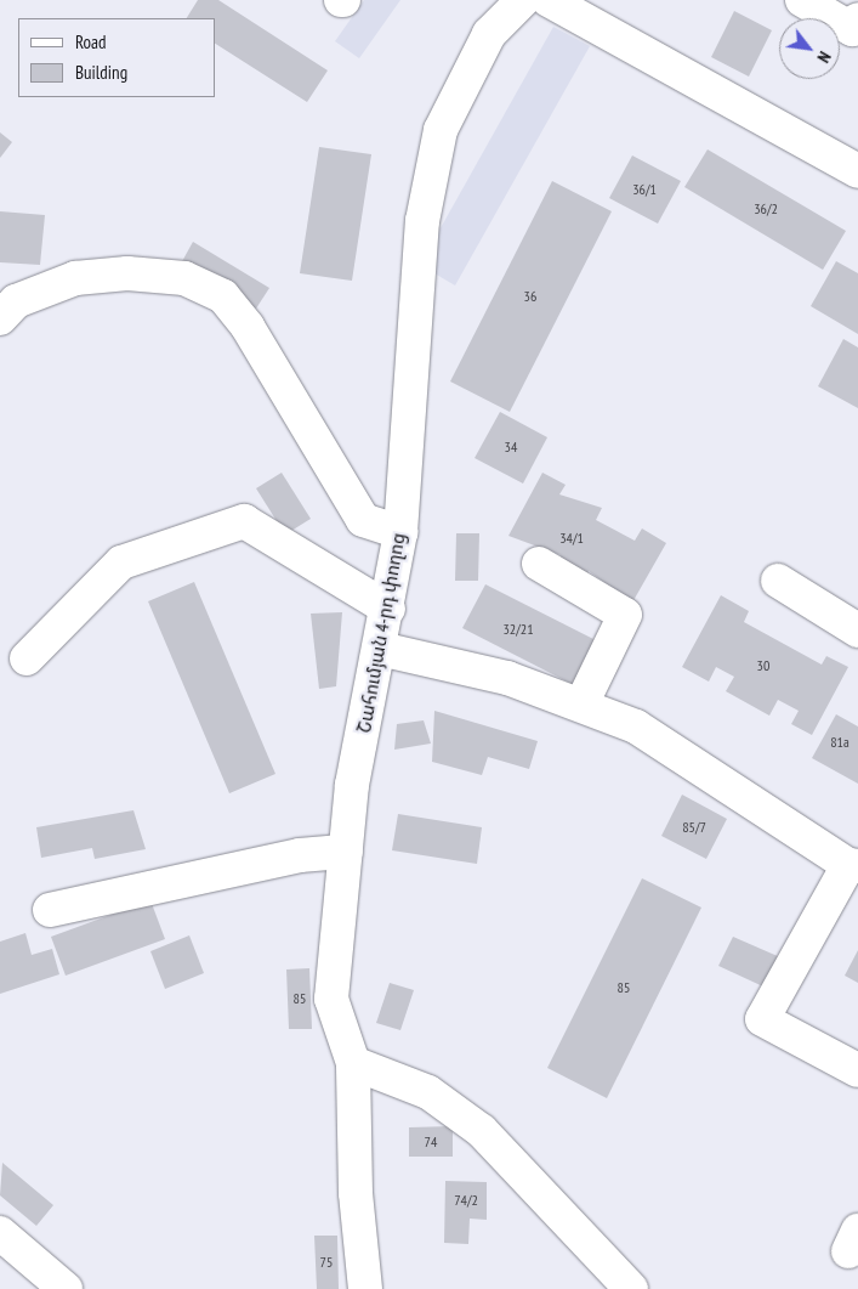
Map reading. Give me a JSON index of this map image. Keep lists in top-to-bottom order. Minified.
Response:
{"streets":{"street":["Շահումյան 4-րդ փողոց"]},"house_numbers":["36/1","36/2","36","34","34/1","32/21","30","81a","85/7","85","85","74","74/2","75"],"legend":["Road","Building"],"north":"bottom right"}
